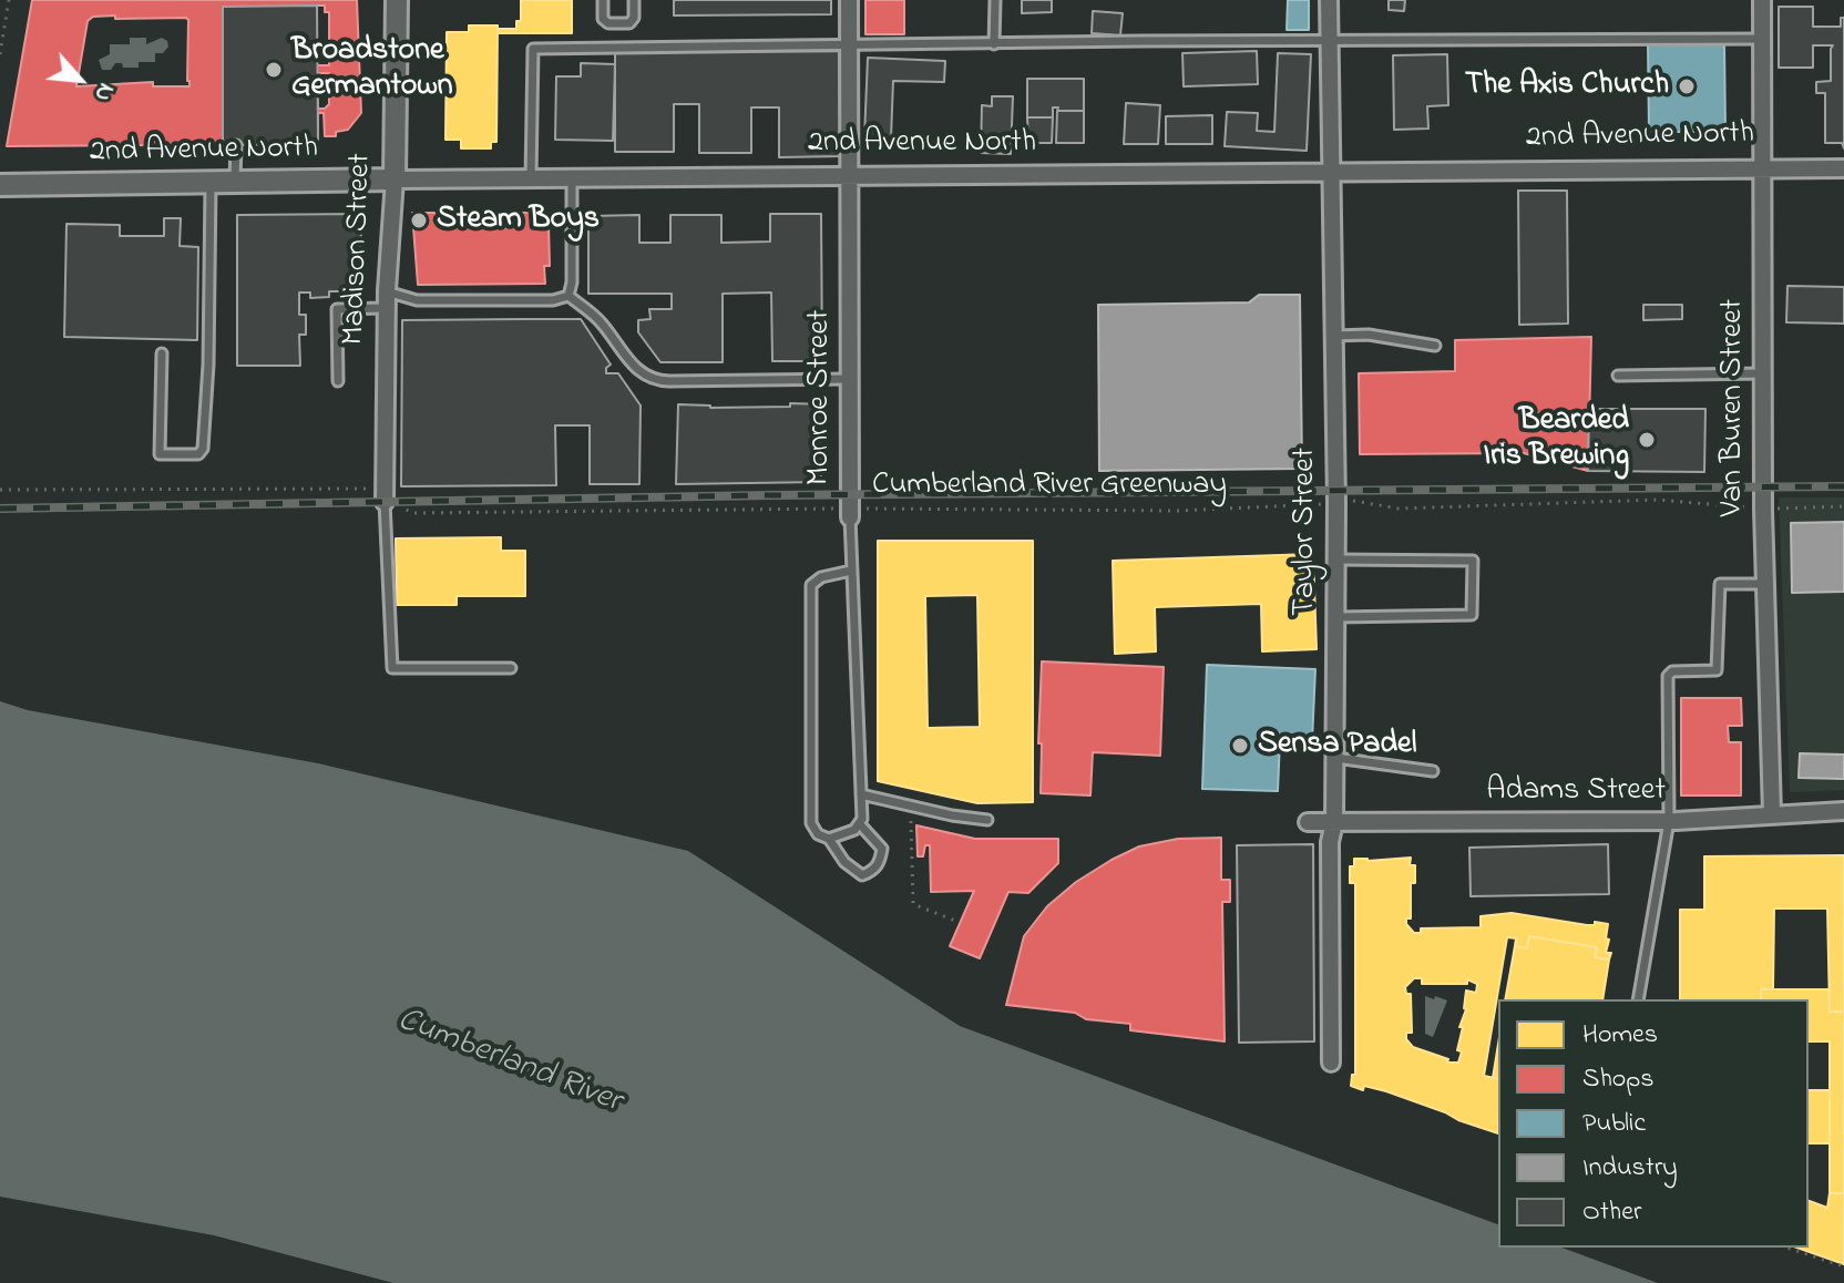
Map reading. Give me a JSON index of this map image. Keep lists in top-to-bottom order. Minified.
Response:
{"streets":{"street":["2nd Avenue North","Madison Street","Monroe Street","Van Buren Street","Taylor Street","Adams Street"],"path":["Cumberland River Greenway"]},"crossings":[["2nd Avenue North","Madison Street"],["2nd Avenue North","Monroe Street"],["2nd Avenue North","Van Buren Street"],["2nd Avenue North","Taylor Street"],["Madison Street","Cumberland River Greenway"],["Monroe Street","Cumberland River Greenway"],["Van Buren Street","Cumberland River Greenway"],["Van Buren Street","Adams Street"],["Cumberland River Greenway","Taylor Street"],["Taylor Street","Adams Street"]],"water":["Cumberland River"],"places":["Broadstone Germantown","The Axis Church","Steam Boys","Bearded Iris Brewing","Sensa Padel"],"legend":["Homes","Shops","Public","Industry","Other"],"north":"bottom right"}
